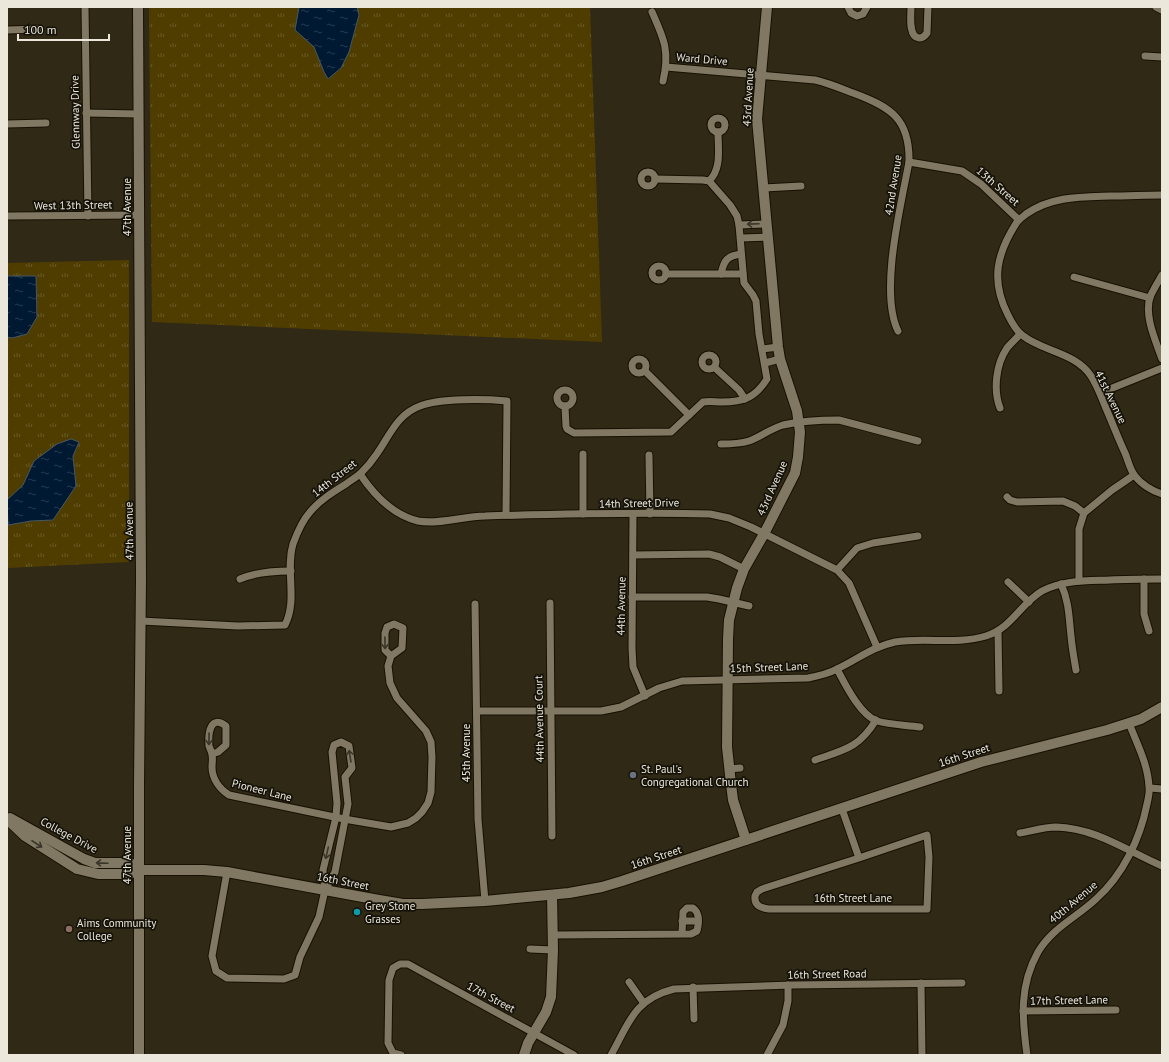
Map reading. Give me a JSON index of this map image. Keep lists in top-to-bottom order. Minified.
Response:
{"streets":{"main road":["43rd Avenue","47th Avenue","16th Street","College Drive"],"street":["Ward Drive","Glennway Drive","42nd Avenue","13th Street","West 13th Street","41st Avenue","14th Street","14th Street Drive","44th Avenue","15th Street Lane","44th Avenue Court","45th Avenue","Pioneer Lane","16th Street Lane","40th Avenue","16th Street Road","17th Street","17th Street Lane"]},"crossings":[["Ward Drive","43rd Avenue"],["Ward Drive","42nd Avenue"],["43rd Avenue","42nd Avenue"],["43rd Avenue","14th Street Drive"],["43rd Avenue","15th Street Lane"],["43rd Avenue","16th Street"],["Glennway Drive","West 13th Street"],["42nd Avenue","13th Street"],["West 13th Street","47th Avenue"],["47th Avenue","14th Street"],["47th Avenue","16th Street"],["47th Avenue","College Drive"],["14th Street","14th Street Drive"],["14th Street Drive","44th Avenue"],["14th Street Drive","15th Street Lane"],["44th Avenue","15th Street Lane"],["15th Street Lane","44th Avenue Court"],["15th Street Lane","45th Avenue"],["45th Avenue","16th Street"],["16th Street","College Drive"],["16th Street","40th Avenue"],["40th Avenue","17th Street Lane"]],"places":["St. Paul's Congregational Church","Grey Stone Grasses","Aims Community College"],"scale_bar":"100 m"}
